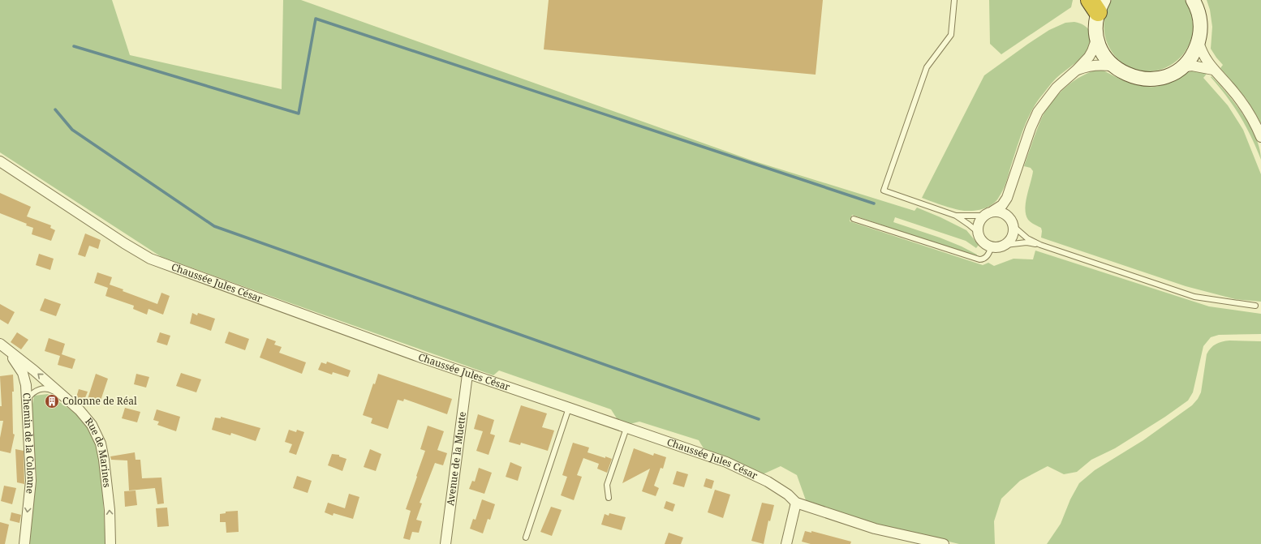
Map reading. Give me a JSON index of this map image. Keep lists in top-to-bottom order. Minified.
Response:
{"streets":{"street":["Chaussée Jules César","Chemin de la Colonne","Rue de Marines","Avenue de la Muette"]},"crossings":[["Chaussée Jules César","Avenue de la Muette"],["Chemin de la Colonne","Rue de Marines"]],"one_way":["Chemin de la Colonne","Rue de Marines"],"places":{"building":["Colonne de Réal"]}}
